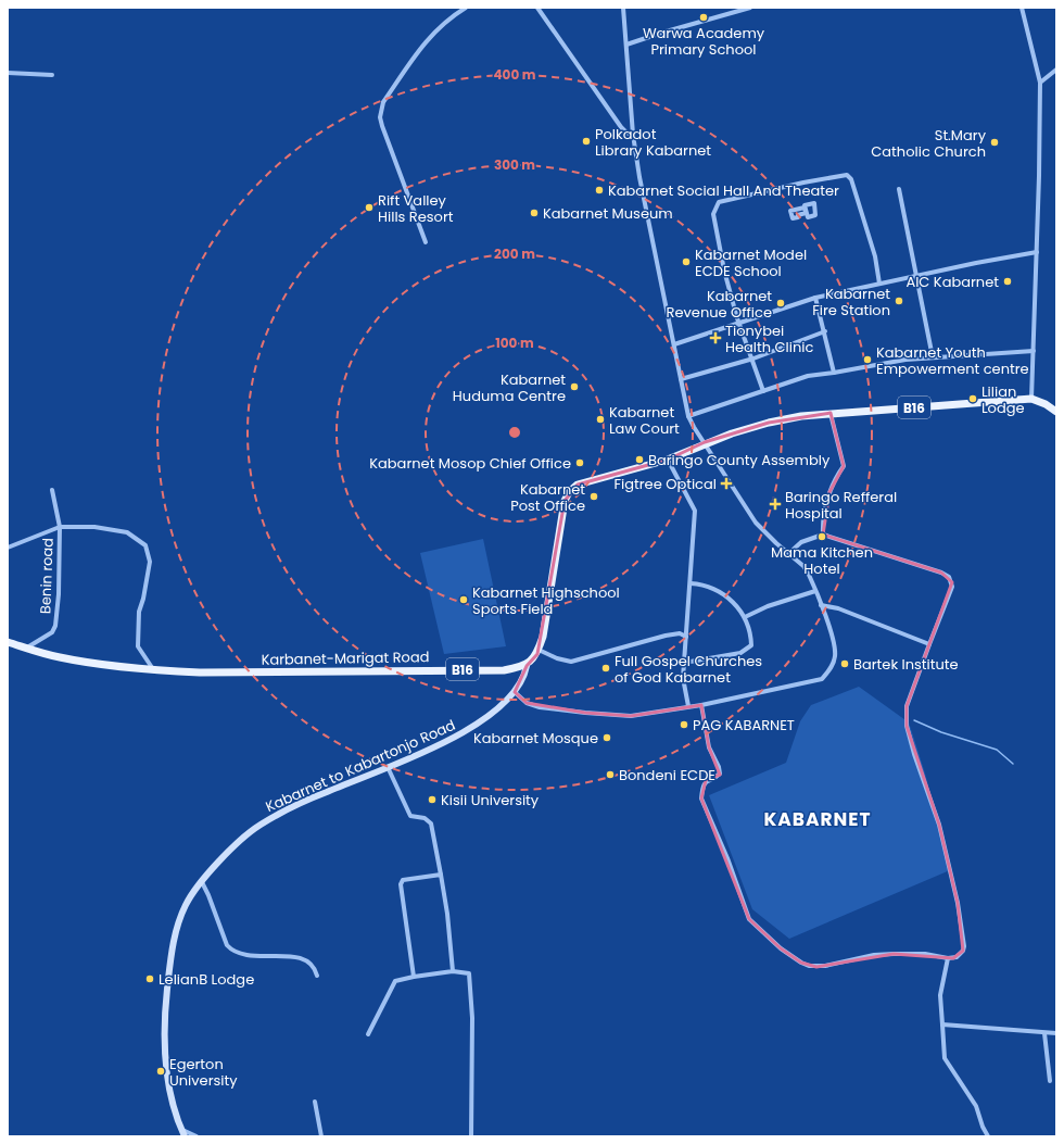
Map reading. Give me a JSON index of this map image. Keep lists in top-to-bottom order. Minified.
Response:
{"streets":{"main road":["B16","Karbanet-Marigat Road","Kabarnet to Kabartonjo Road"],"street":["Benin road"]},"crossings":[["B16","Karbanet-Marigat Road"],["B16","Kabarnet to Kabartonjo Road"],["Benin road","Karbanet-Marigat Road"],["Karbanet-Marigat Road","Kabarnet to Kabartonjo Road"]],"districts":["KABARNET"],"places":{"other":["Warwa Academy Primary School","Polkadot Library Kabarnet","St.Mary Catholic Church","Kabarnet Social Hall And Theater","Rift Valley Hills Resort","Kabarnet Museum","Kabarnet Model ECDE School","AIC Kabarnet","Kabarnet Fire Station","Kabarnet Revenue Office","Kabarnet Youth Empowerment centre","Kabarnet Huduma Centre","Lilian Lodge","Kabarnet Law Court","Baringo County Assembly","Kabarnet Mosop Chief Office","Kabarnet Post Office","Mama Kitchen Hotel","Kabarnet Highschool Sports Field","Bartek Institute","Full Gospel Churches of God Kabarnet","PAG KABARNET","Kabarnet Mosque","Bondeni ECDE","Kisii University","LelianB Lodge","Egerton University"],"health":["Tionybei Health Clinic","Figtree Optical","Baringo Refferal Hospital"]},"rings":["400 m","300 m","200 m","100 m"]}
